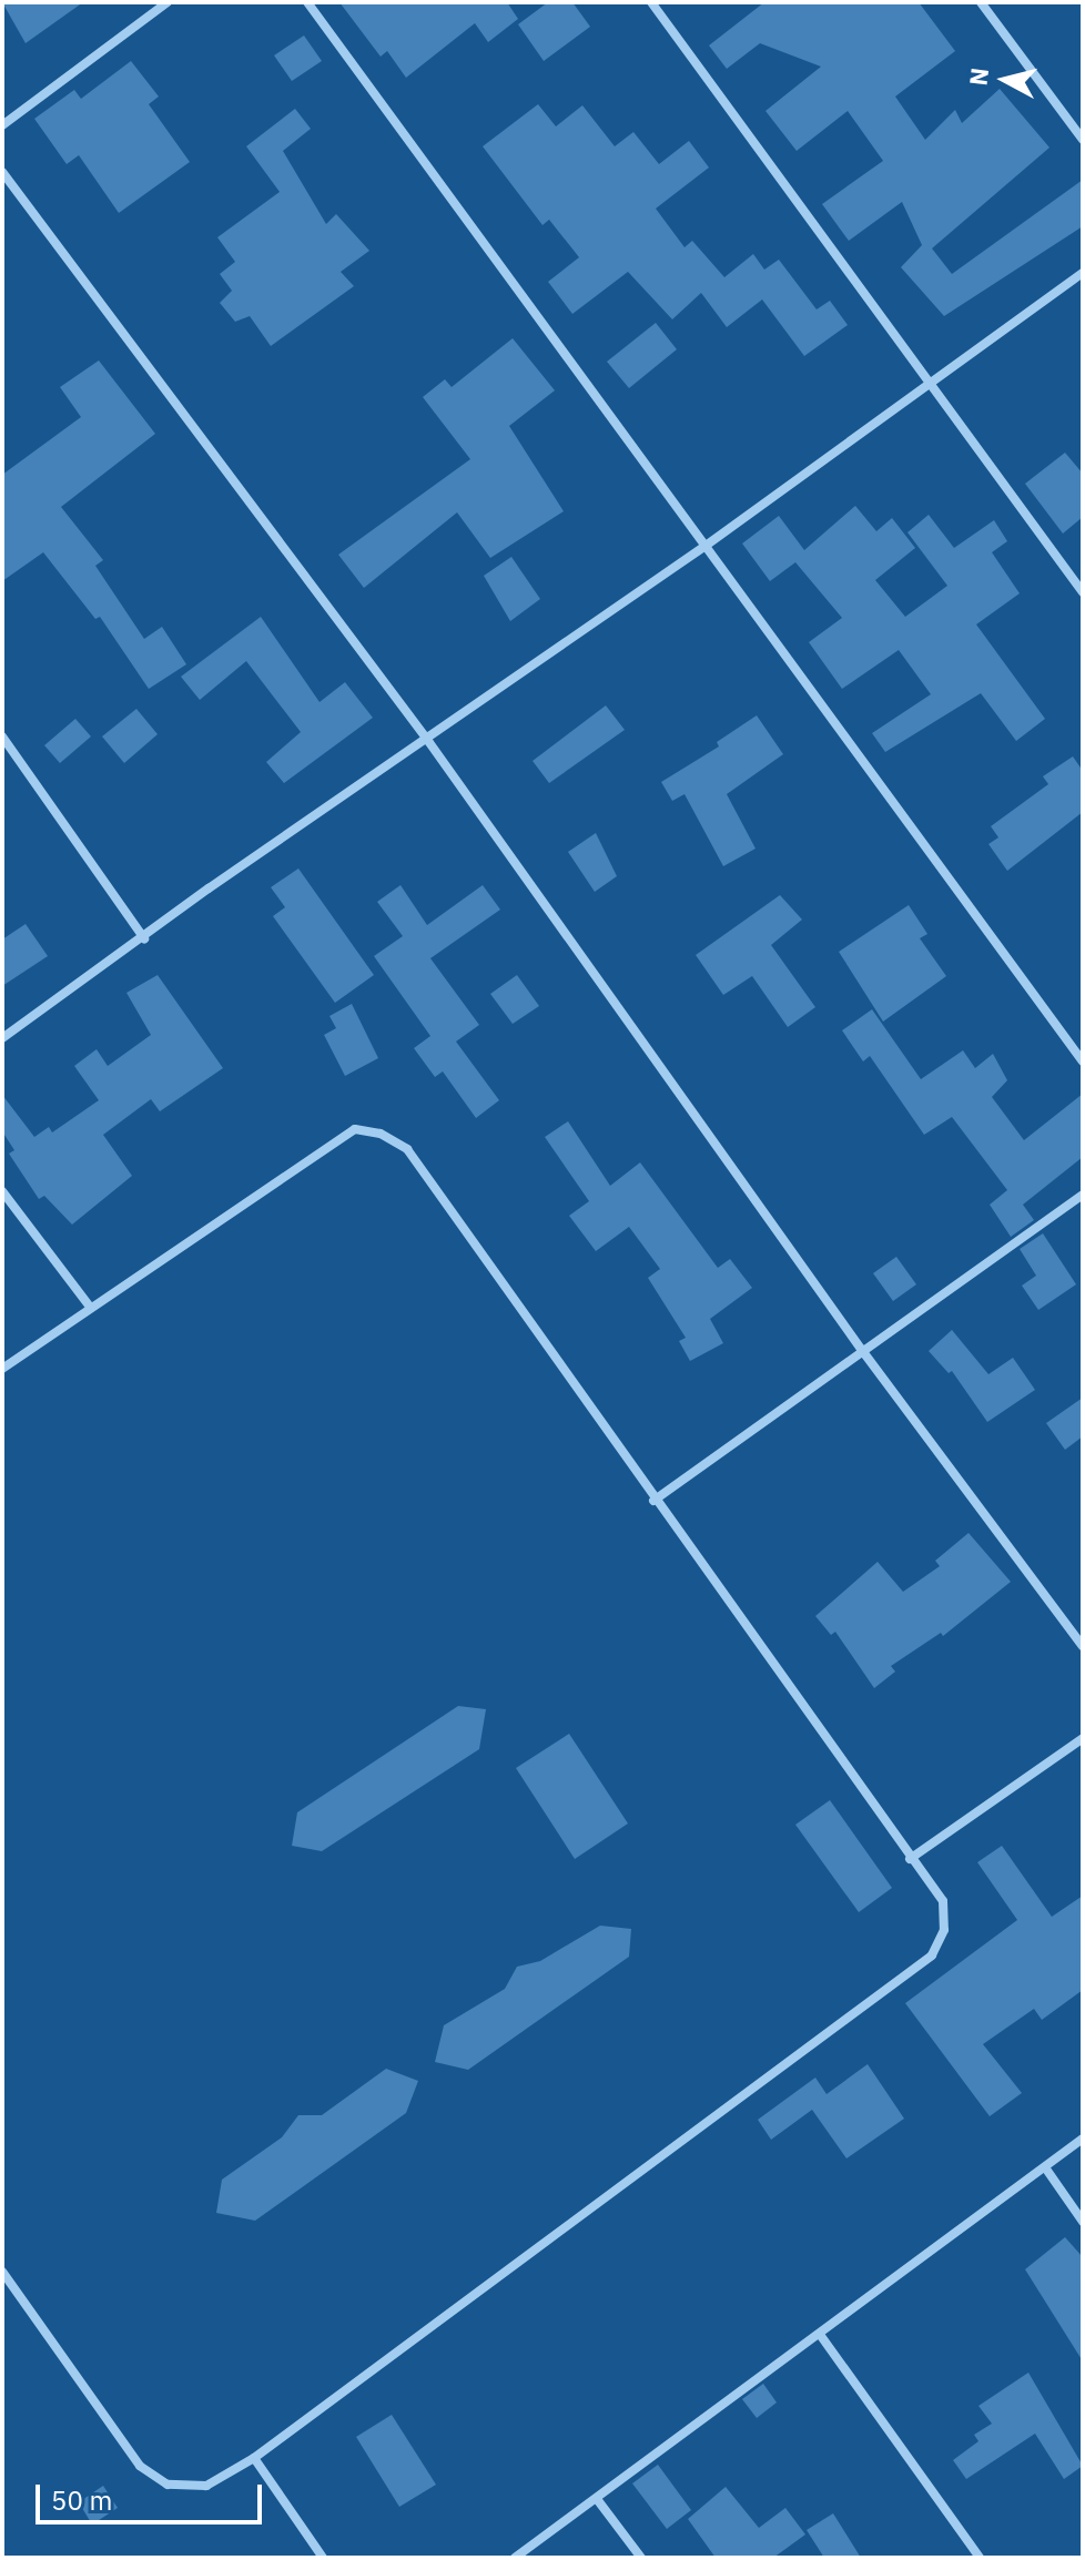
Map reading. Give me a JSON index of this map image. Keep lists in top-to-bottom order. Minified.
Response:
{"scale_bar":"50 m","north":"left"}
